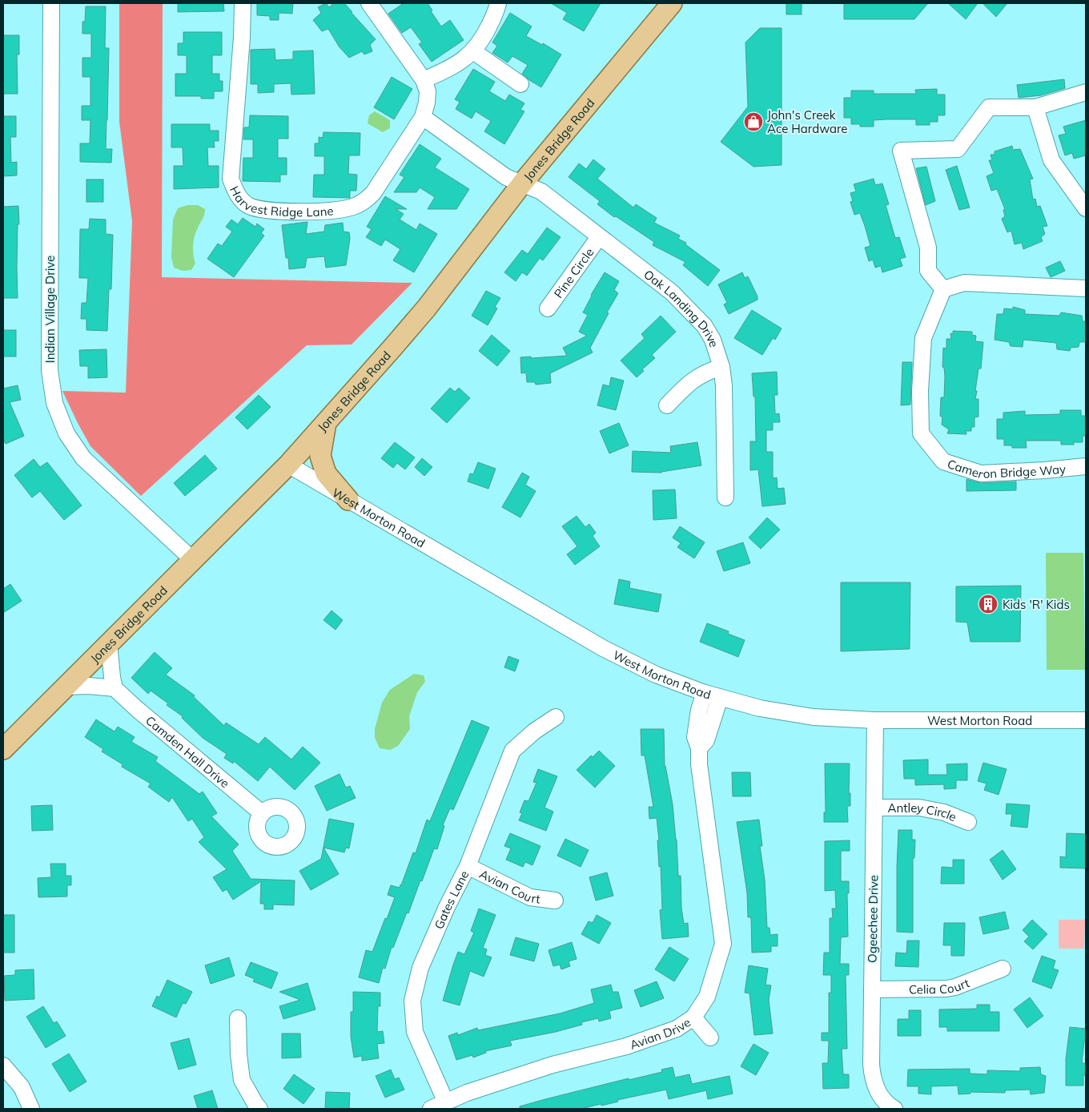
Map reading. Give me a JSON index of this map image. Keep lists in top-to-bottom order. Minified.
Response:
{"streets":{"main road":["Jones Bridge Road"],"street":["Harvest Ridge Lane","Pine Circle","Indian Village Drive","Oak Landing Drive","Cameron Bridge Way","West Morton Road","Camden Hall Drive","Antley Circle","Avian Court","Gates Lane","Ogeechee Drive","Celia Court","Avian Drive"]},"crossings":[["Jones Bridge Road","Indian Village Drive"],["Jones Bridge Road","Oak Landing Drive"],["Jones Bridge Road","West Morton Road"],["Pine Circle","Oak Landing Drive"],["West Morton Road","Ogeechee Drive"],["West Morton Road","Avian Drive"],["Antley Circle","Ogeechee Drive"],["Avian Court","Gates Lane"],["Gates Lane","Avian Drive"],["Ogeechee Drive","Celia Court"]],"places":{"shop":["John's Creek Ace Hardware"],"building":["Kids 'R' Kids"]}}
